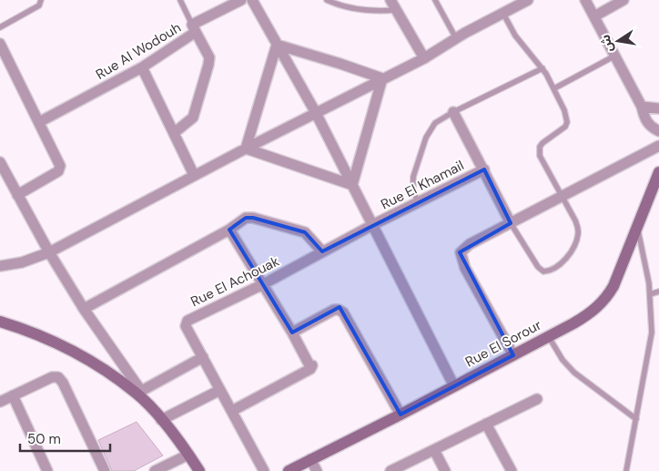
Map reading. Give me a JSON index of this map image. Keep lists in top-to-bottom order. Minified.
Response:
{"streets":{"street":["Rue Al Wodouh","Rue El Khamail","Rue El Achouak","Rue El Sorour"]},"crossings":[["Rue El Khamail","Rue El Achouak"]],"scale_bar":"50 m","north":"left"}
